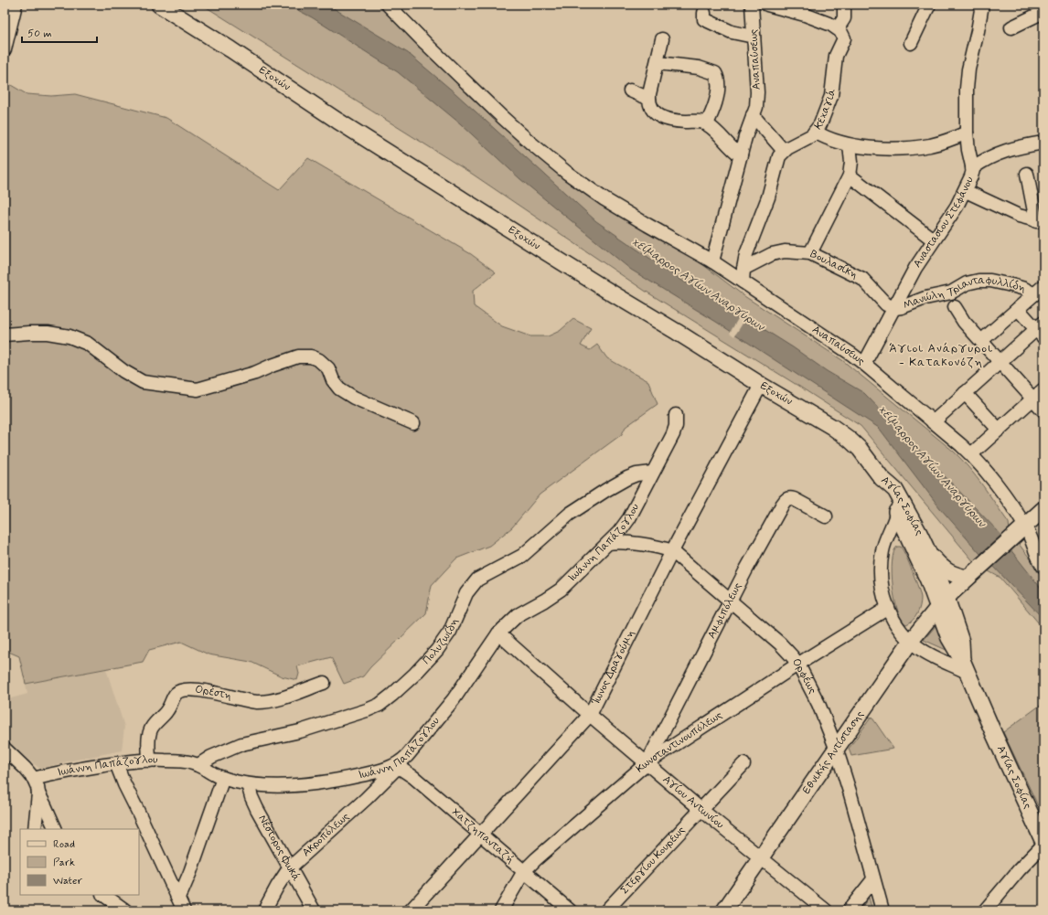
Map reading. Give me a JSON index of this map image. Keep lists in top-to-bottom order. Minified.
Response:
{"streets":{"main road":["Εξοχών","Αγίας Σοφίας","Εθνικής Αντίστασης"],"street":["Αναπαύσεως","Κεχαγιά","Αναστασίου Στεφάνου","Βουλασίκη","Μανώλη Τριανταφυλλίδη","Ιωάννη Παπάζογλου","Αμφιπόλεως","Πολυζωίδη","Ίωνος Δραγούμη","Ορφέως","Ορέστη","Κωνσταντινουπόλεως","Αγίου Αντωνίου","Ακροπόλεως","Χατζηπανταζή","Νέστορος Φωκά","Στεργίου Κουρέως"]},"crossings":[["Αναπαύσεως","Αναστασίου Στεφάνου"],["Αναπαύσεως","Βουλασίκη"],["Αναπαύσεως","Εθνικής Αντίστασης"],["Εξοχών","Αγίας Σοφίας"],["Εξοχών","Ίωνος Δραγούμη"],["Αναστασίου Στεφάνου","Βουλασίκη"],["Αναστασίου Στεφάνου","Μανώλη Τριανταφυλλίδη"],["Βουλασίκη","Μανώλη Τριανταφυλλίδη"],["Αγίας Σοφίας","Εθνικής Αντίστασης"],["Ιωάννη Παπάζογλου","Πολυζωίδη"],["Ιωάννη Παπάζογλου","Ορφέως"],["Ιωάννη Παπάζογλου","Ορέστη"],["Ιωάννη Παπάζογλου","Αγίου Αντωνίου"],["Ιωάννη Παπάζογλου","Ακροπόλεως"],["Ιωάννη Παπάζογλου","Χατζηπανταζή"],["Ιωάννη Παπάζογλου","Νέστορος Φωκά"],["Αμφιπόλεως","Ορφέως"],["Αμφιπόλεως","Κωνσταντινουπόλεως"],["Αμφιπόλεως","Αγίου Αντωνίου"],["Ίωνος Δραγούμη","Ορφέως"],["Ίωνος Δραγούμη","Αγίου Αντωνίου"],["Ίωνος Δραγούμη","Χατζηπανταζή"],["Ορφέως","Κωνσταντινουπόλεως"],["Ορφέως","Εθνικής Αντίστασης"],["Κωνσταντινουπόλεως","Αγίου Αντωνίου"],["Κωνσταντινουπόλεως","Χατζηπανταζή"],["Εθνικής Αντίστασης","Αγίου Αντωνίου"],["Αγίου Αντωνίου","Στεργίου Κουρέως"],["Ακροπόλεως","Χατζηπανταζή"],["Ακροπόλεως","Νέστορος Φωκά"]],"districts":["Άγιοι Ανάργυροι - Κατακονόζη"],"water":["χείμαρρος Αγίων Αναργύρων"],"legend":["Road","Park","Water"],"scale_bar":"50 m"}
